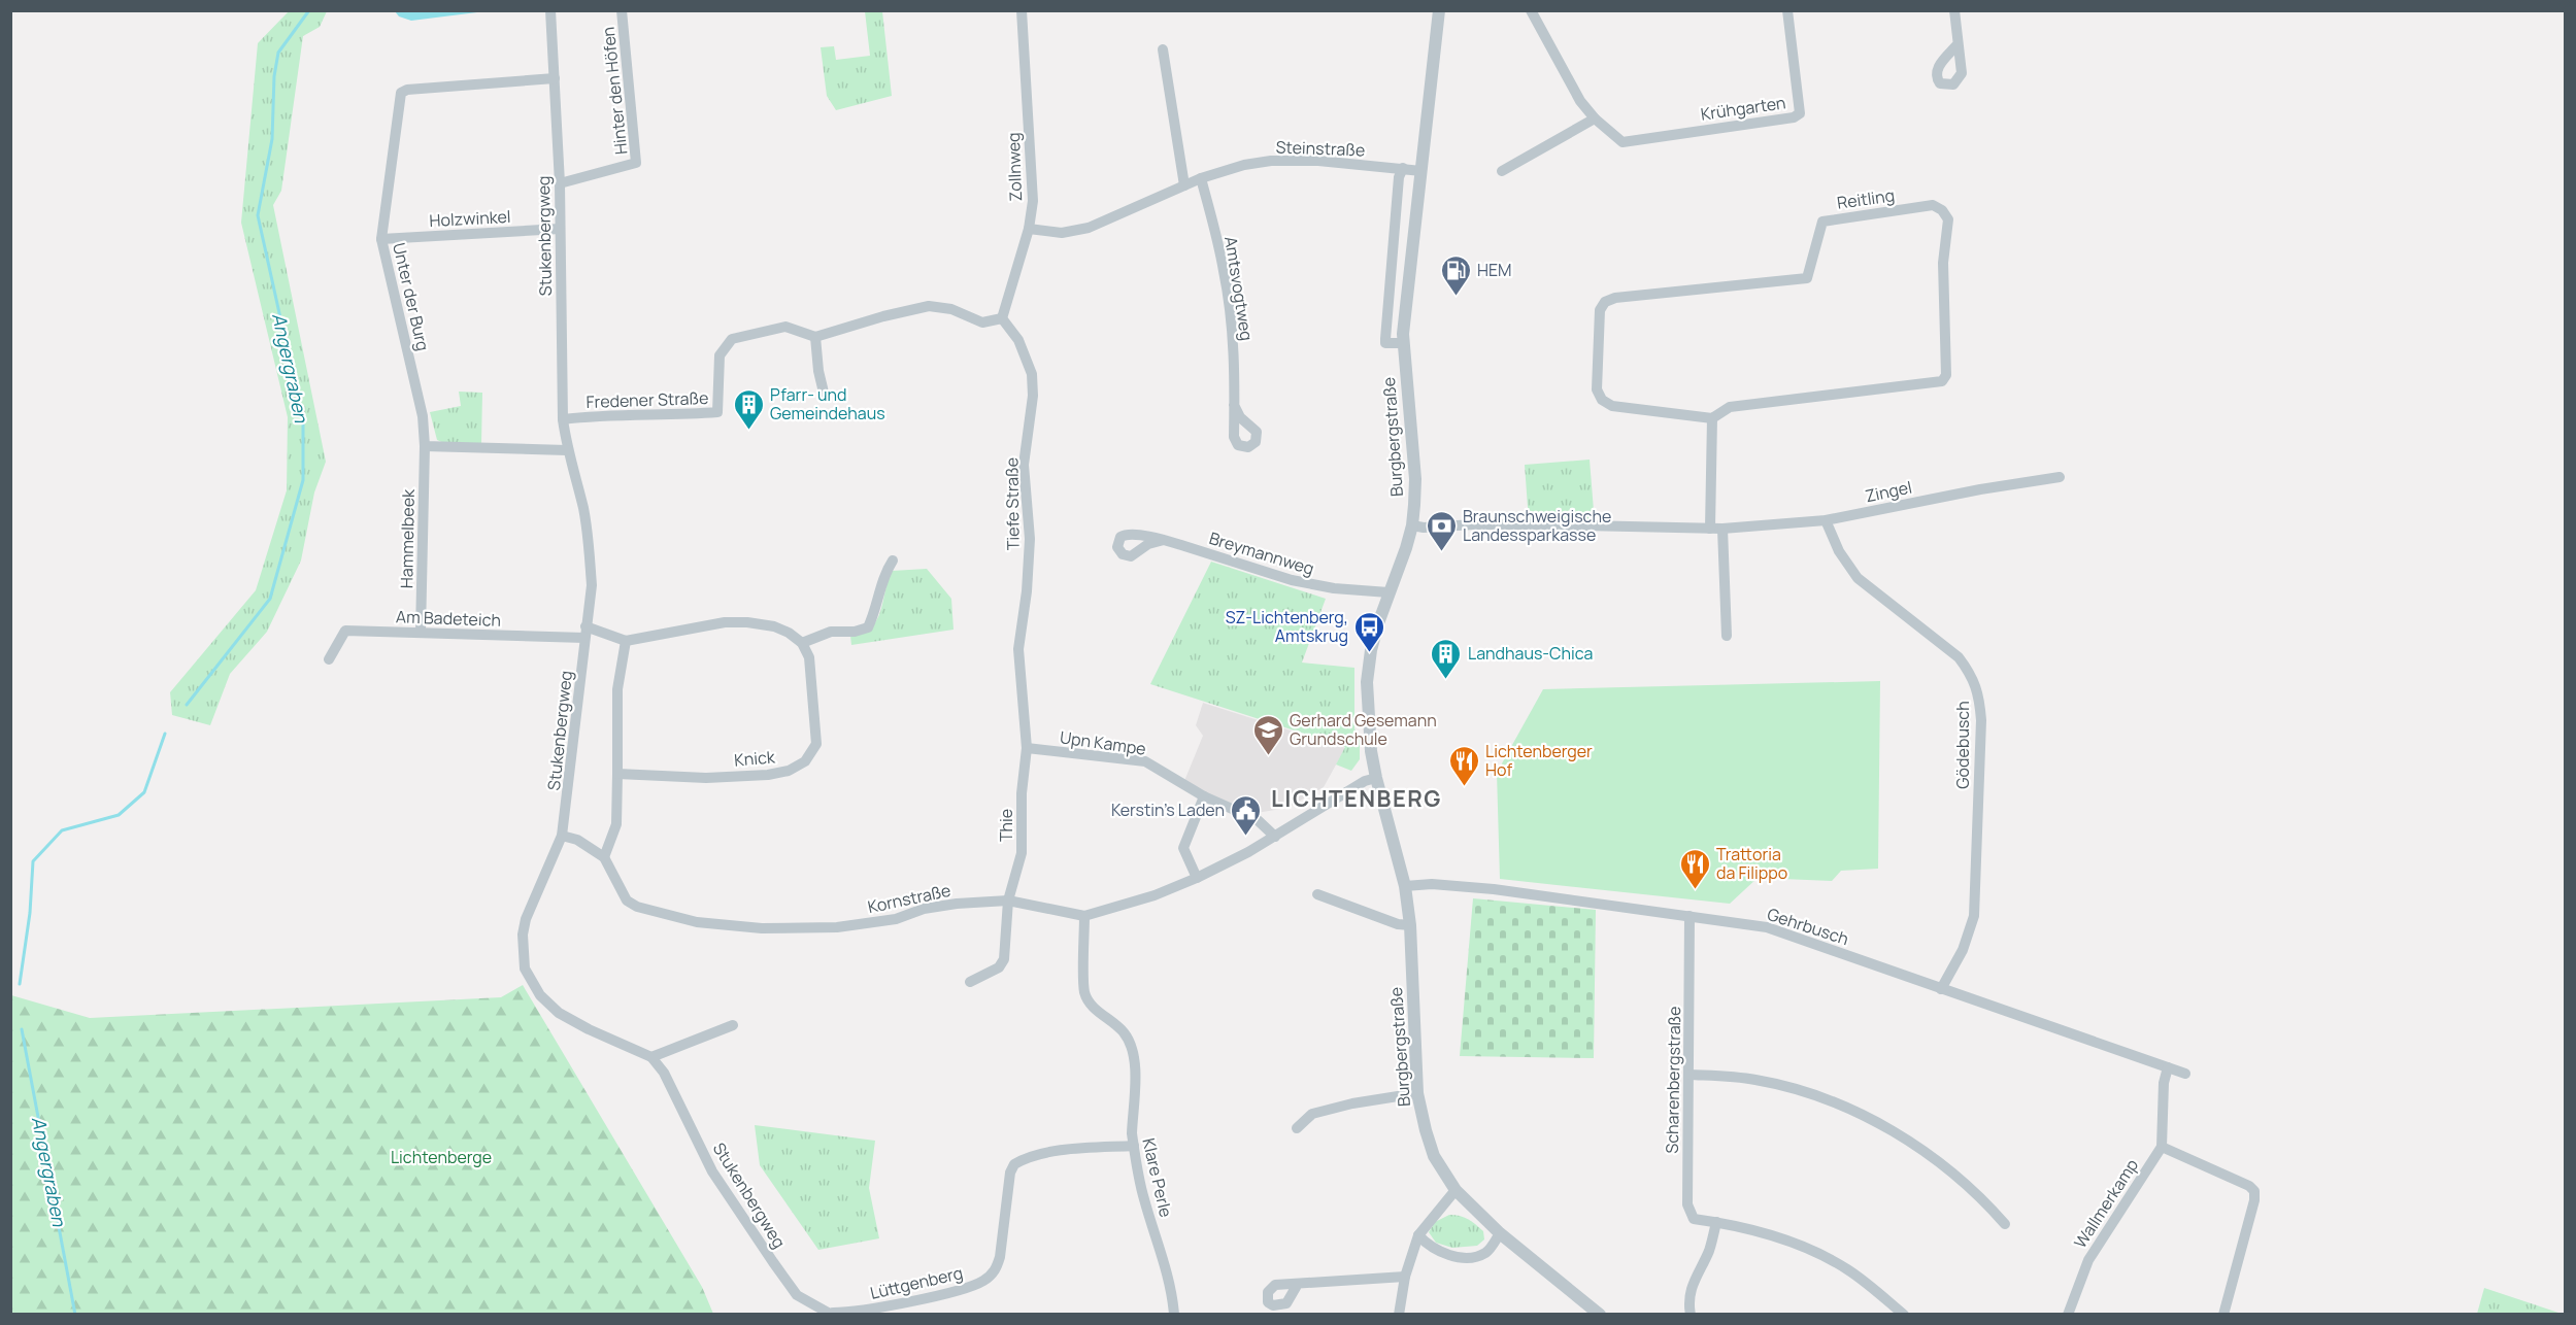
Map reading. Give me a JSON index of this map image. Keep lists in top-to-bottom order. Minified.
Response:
{"streets":{"street":["Hinter den Höfen","Krühgarten","Steinstraße","Zollnweg","Reitling","Holzwinkel","Stukenbergweg","Amtsvogtweg","Unter der Burg","Fredener Straße","Burgbergstraße","Zingel","Tiefe Straße","Hammelbeek","Breymannweg","Am Badeteich","Upn Kampe","Gödebusch","Knick","Thie","Kornstraße","Gehrbusch","Scharenbergstraße","Klare Perle","Wallmerkamp","Lüttgenberg"]},"crossings":[["Hinter den Höfen","Stukenbergweg"],["Steinstraße","Zollnweg"],["Steinstraße","Amtsvogtweg"],["Steinstraße","Burgbergstraße"],["Zollnweg","Tiefe Straße"],["Holzwinkel","Stukenbergweg"],["Holzwinkel","Unter der Burg"],["Stukenbergweg","Unter der Burg"],["Stukenbergweg","Fredener Straße"],["Stukenbergweg","Am Badeteich"],["Stukenbergweg","Kornstraße"],["Stukenbergweg","Lüttgenberg"],["Unter der Burg","Hammelbeek"],["Burgbergstraße","Zingel"],["Burgbergstraße","Breymannweg"],["Burgbergstraße","Kornstraße"],["Burgbergstraße","Gehrbusch"],["Zingel","Gödebusch"],["Tiefe Straße","Upn Kampe"],["Tiefe Straße","Thie"],["Hammelbeek","Am Badeteich"],["Upn Kampe","Thie"],["Upn Kampe","Kornstraße"],["Gödebusch","Gehrbusch"],["Thie","Kornstraße"],["Kornstraße","Klare Perle"],["Gehrbusch","Scharenbergstraße"],["Klare Perle","Lüttgenberg"]],"districts":["LICHTENBERG"],"water":["Angergraben"],"parks":["Lichtenberge"],"places":{"fuel station":["HEM"],"building":["Pfarr- und Gemeindehaus","Landhaus-Chica"],"bank":["Braunschweigische Landessparkasse"],"bus stop":["SZ-Lichtenberg, Amtskrug"],"school or university":["Gerhard Gesemann Grundschule"],"restaurant":["Lichtenberger Hof","Trattoria da Filippo"],"public building":["Kerstin's Laden"]}}
